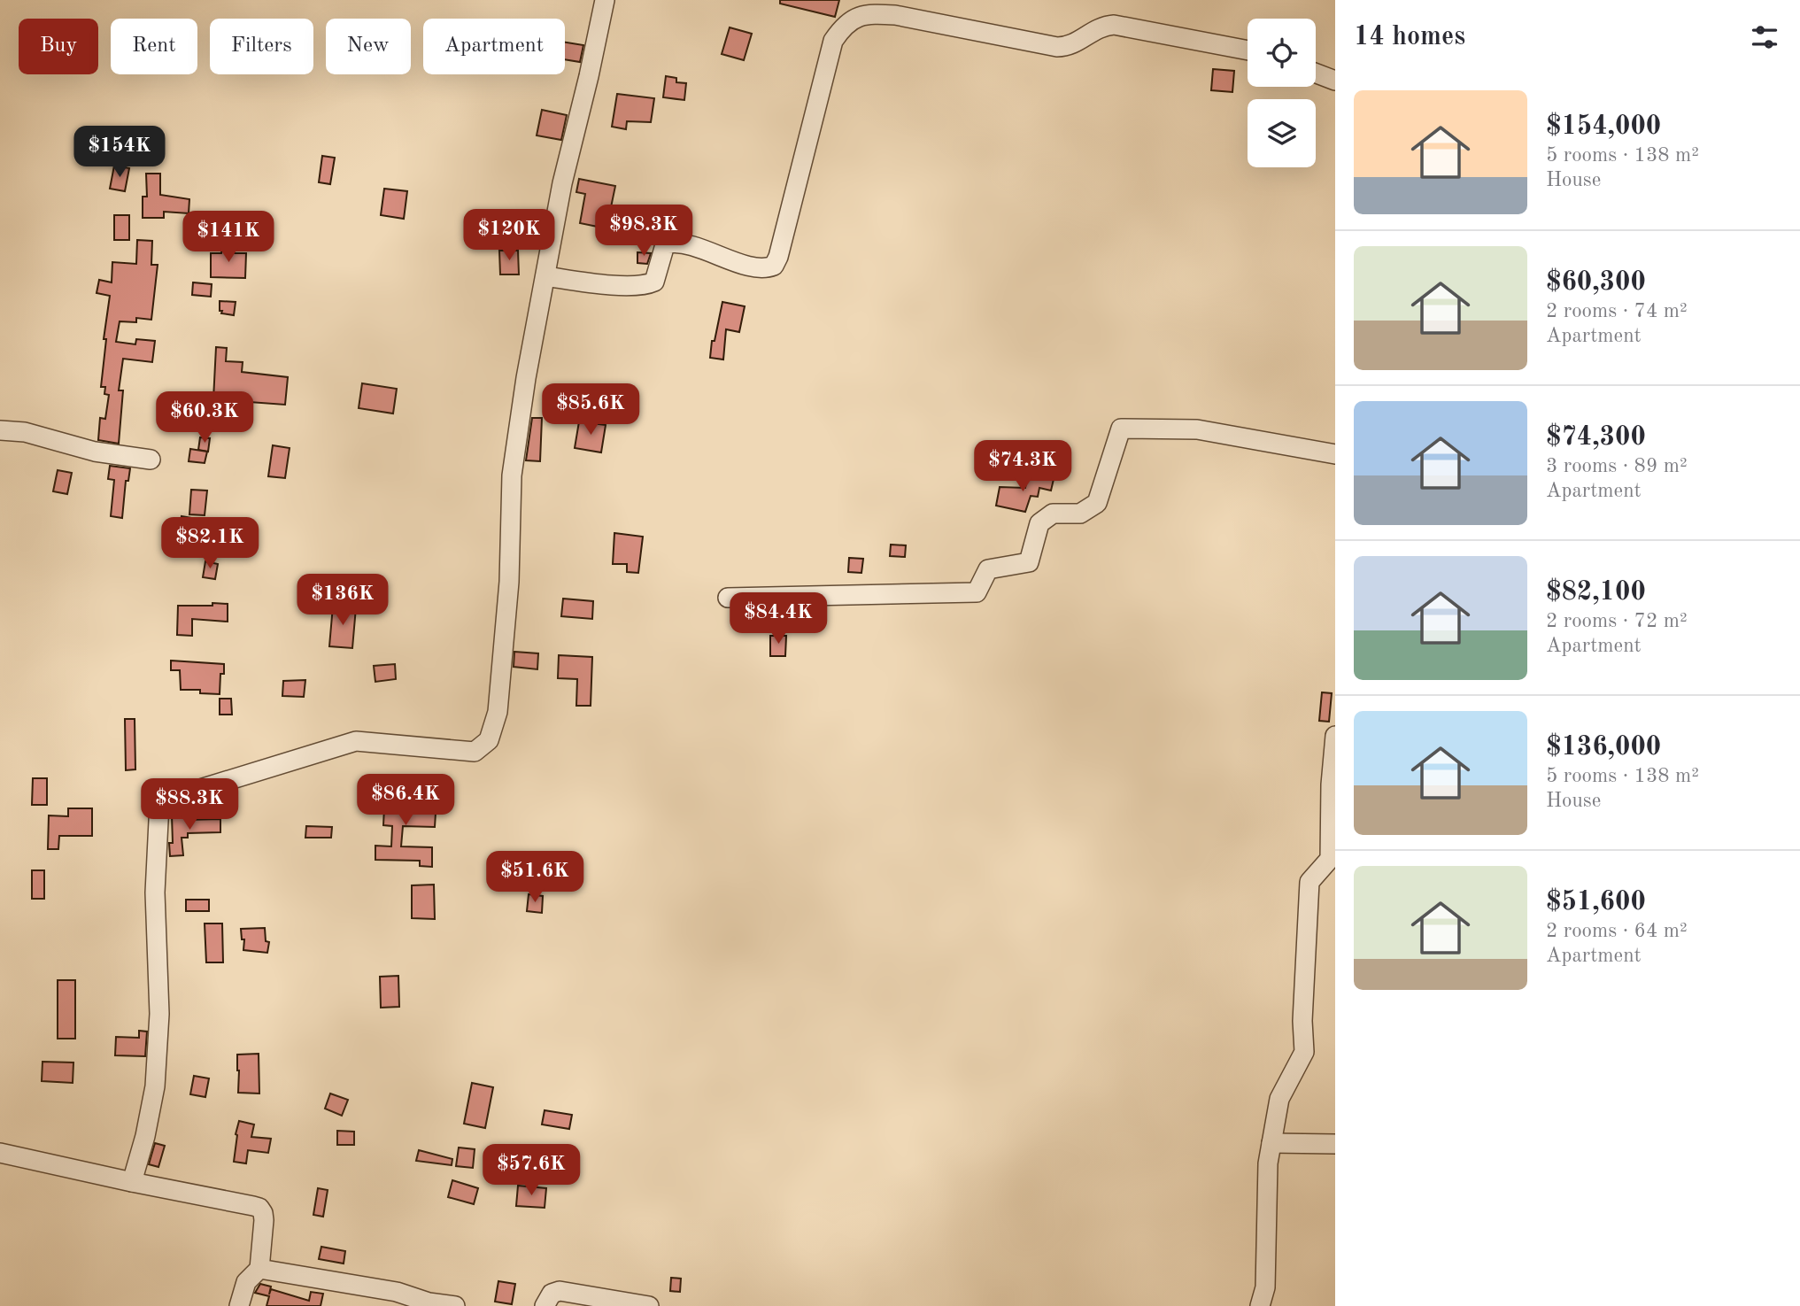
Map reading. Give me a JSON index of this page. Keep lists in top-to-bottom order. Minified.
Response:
{"page":{"heading":"14 homes","chip":["Buy","Rent","Filters","New","Apartment"],"list":[{"name":"$154,000","note":"5 rooms · 138 m² · House"},{"name":"$60,300","note":"2 rooms · 74 m² · Apartment"},{"name":"$74,300","note":"3 rooms · 89 m² · Apartment"},{"name":"$82,100","note":"2 rooms · 72 m² · Apartment"},{"name":"$136,000","note":"5 rooms · 138 m² · House"},{"name":"$51,600","note":"2 rooms · 64 m² · Apartment"}],"price":["$154K","$98.3K","$120K","$141K","$85.6K","$60.3K","$74.3K","$82.1K","$136K","$84.4K","$86.4K","$88.3K","$51.6K","$57.6K"]}}
